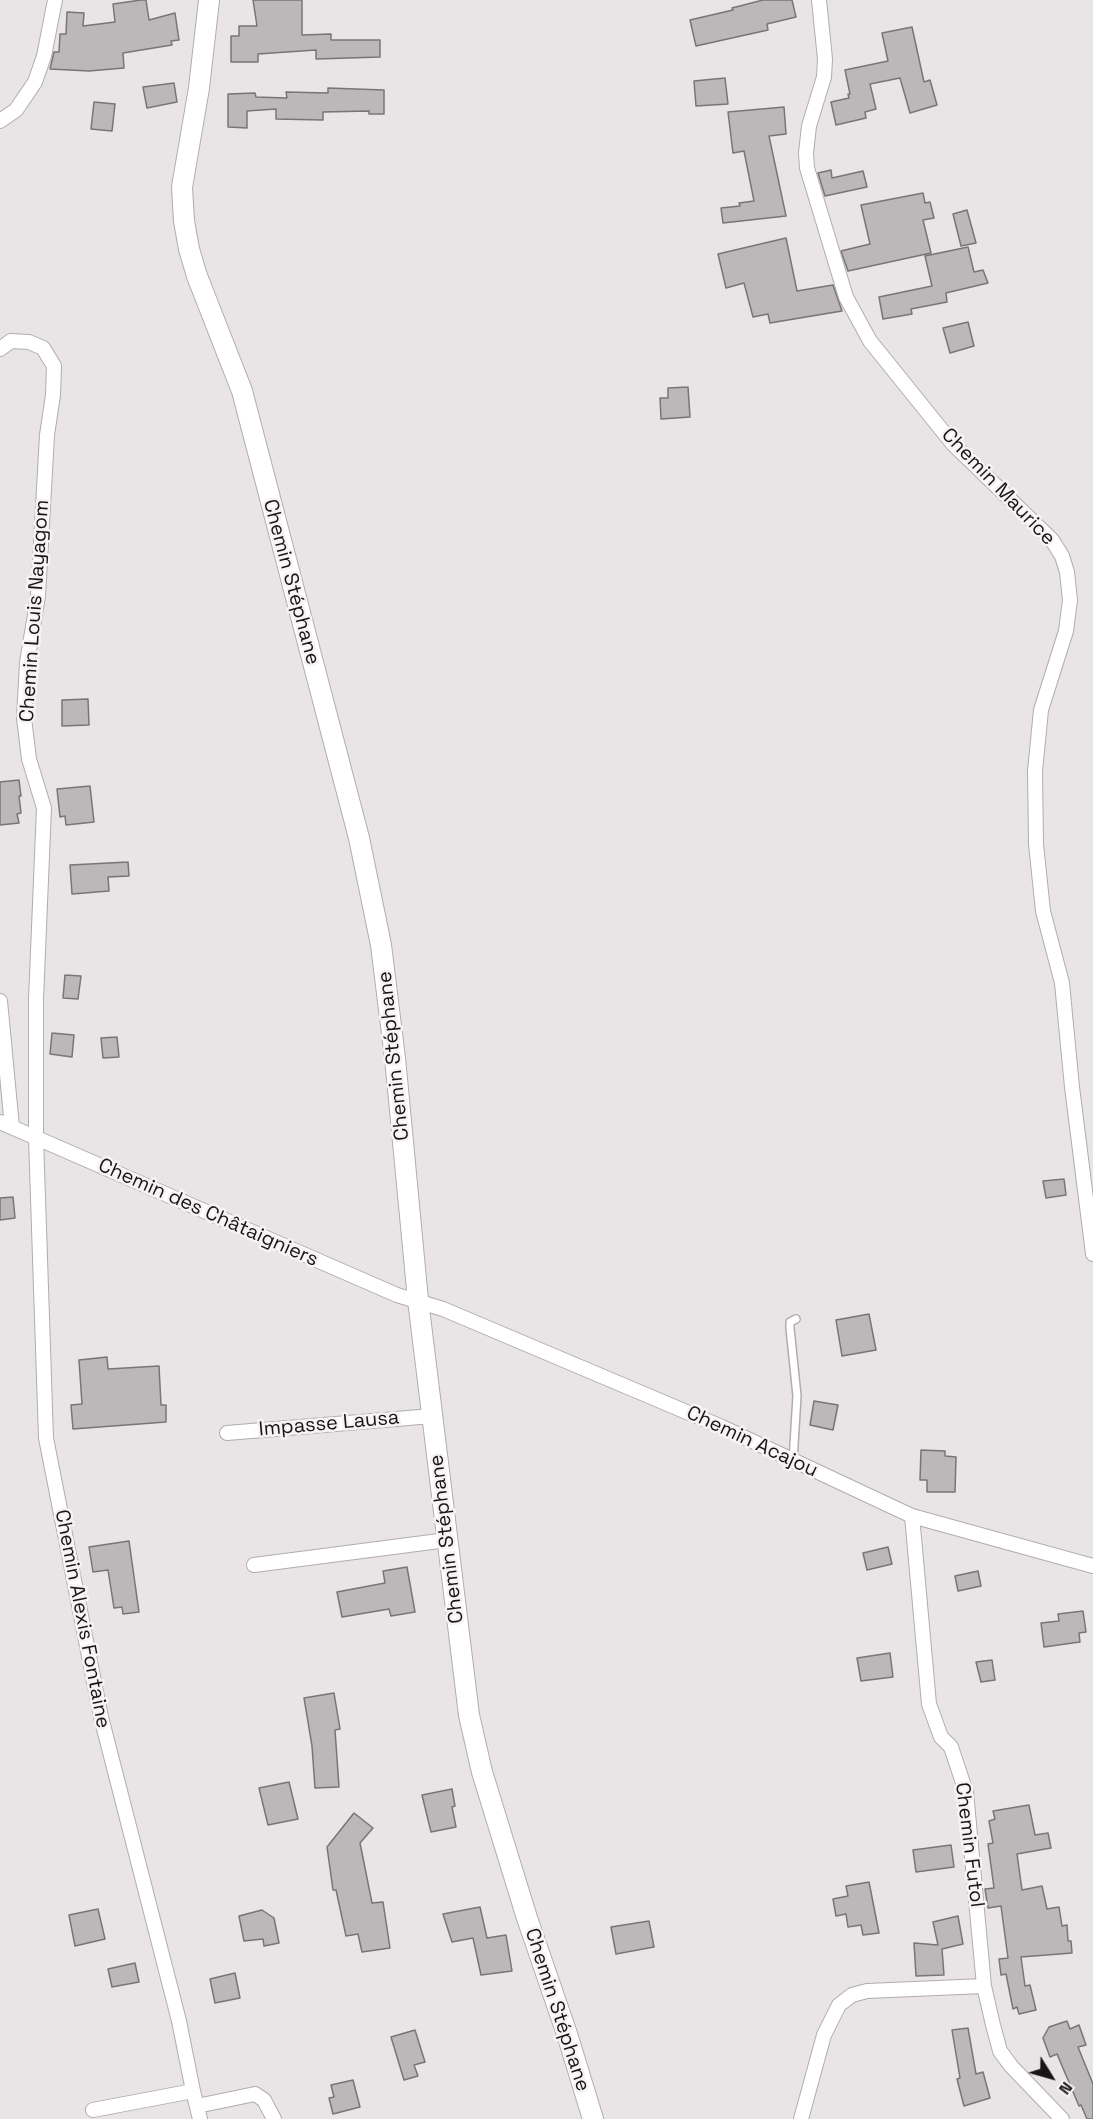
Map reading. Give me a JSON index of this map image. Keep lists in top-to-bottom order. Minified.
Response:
{"streets":{"main road":["Chemin Stéphane"],"street":["Chemin Maurice","Chemin Louis Nayagom","Chemin des Châtaigniers","Impasse Lausa","Chemin Acajou","Chemin Alexis Fontaine","Chemin Futol"]},"crossings":[["Chemin Stéphane","Chemin des Châtaigniers"],["Chemin Stéphane","Impasse Lausa"],["Chemin Stéphane","Chemin Acajou"],["Chemin Louis Nayagom","Chemin des Châtaigniers"],["Chemin Louis Nayagom","Chemin Alexis Fontaine"],["Chemin des Châtaigniers","Chemin Acajou"],["Chemin des Châtaigniers","Chemin Alexis Fontaine"],["Chemin Acajou","Chemin Futol"]],"north":"bottom right"}
